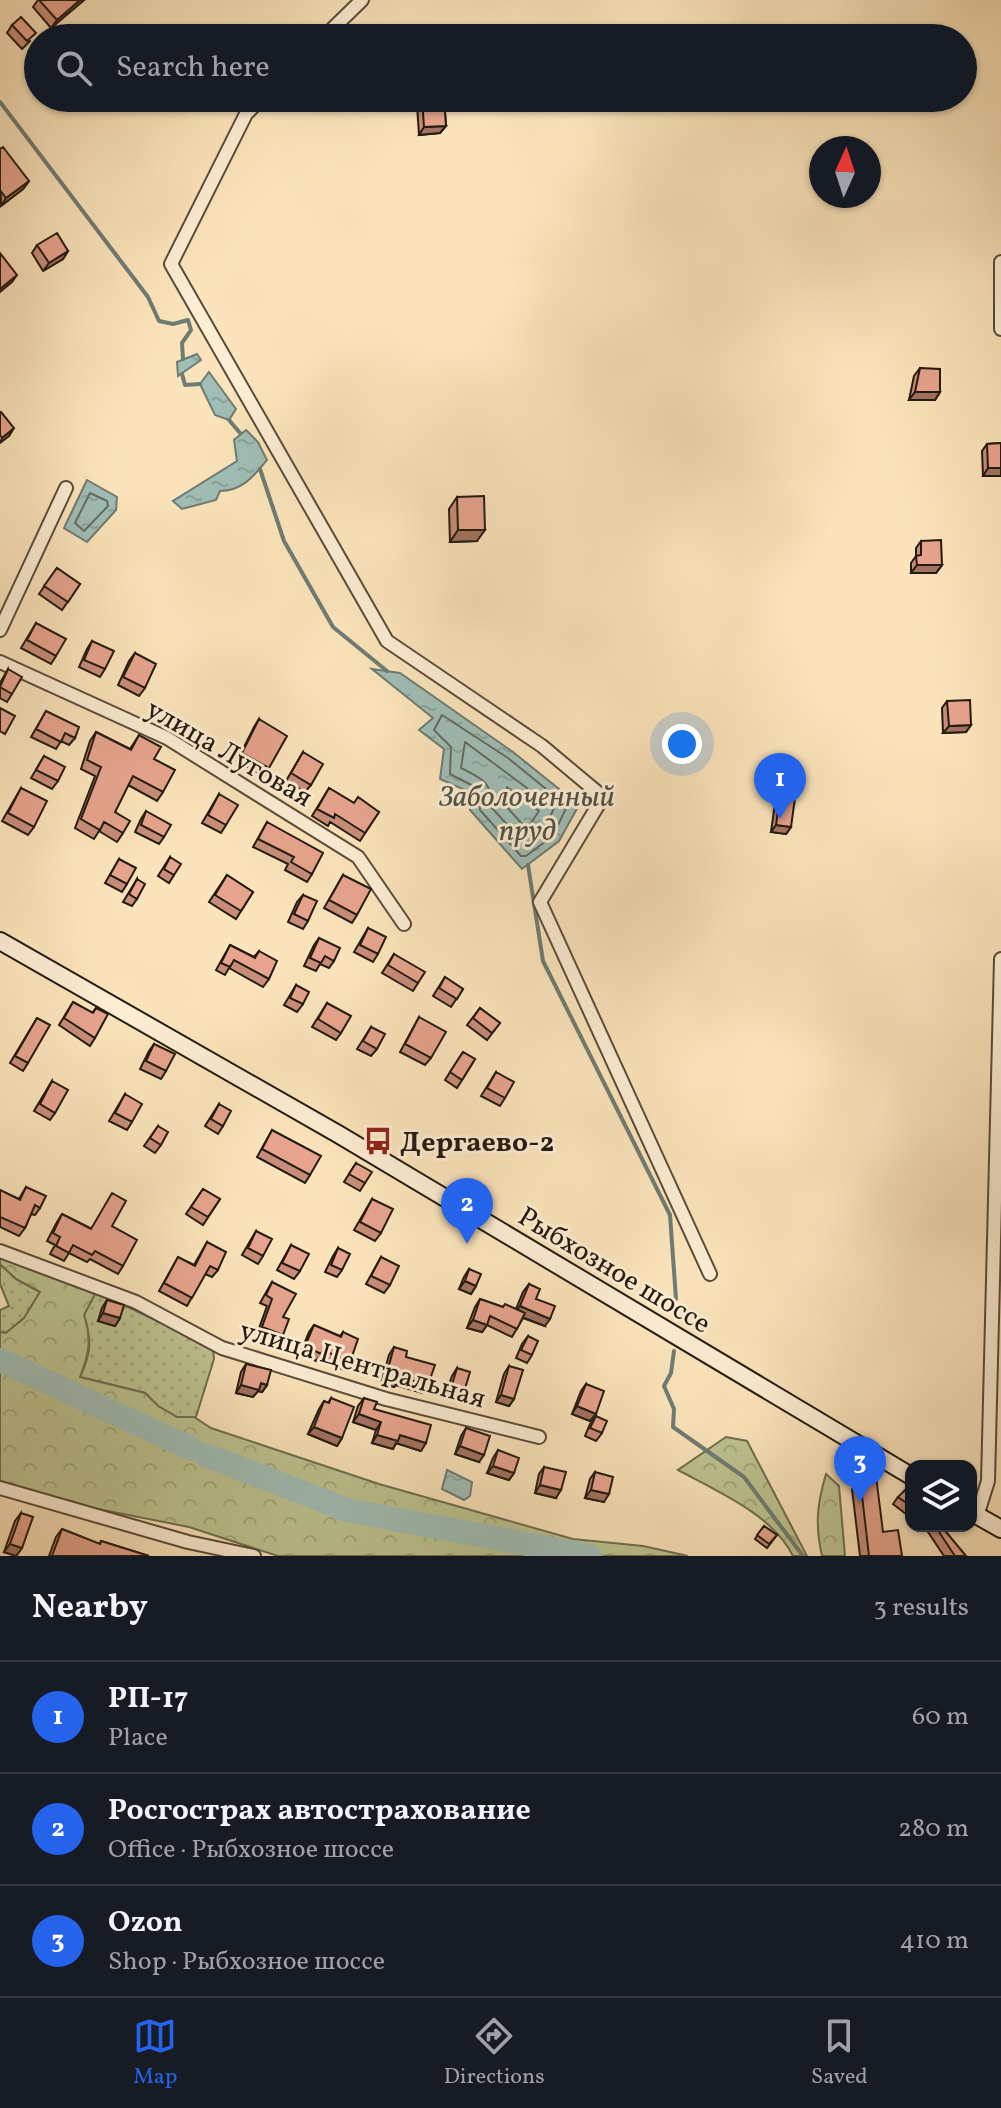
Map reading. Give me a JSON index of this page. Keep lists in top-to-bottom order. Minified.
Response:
{"streets":{"main road":["Рыбхозное шоссе"],"street":["улица Луговая","улица Центральная"]},"water":["Заболоченный пруд"],"places":{"bus stop":["Дергаево-2"]},"north":"top","page":{"search":"Search here","pins":["1","2","3"],"heading":["Nearby","3 results"],"list":[{"mark":"1","name":"РП-17","note":"Place","value":"60 m"},{"mark":"2","name":"Росгострах автострахование","note":"Office · Рыбхозное шоссе","value":"280 m"},{"mark":"3","name":"Ozon","note":"Shop · Рыбхозное шоссе","value":"410 m"}],"nav":["Map","Directions","Saved"]}}
